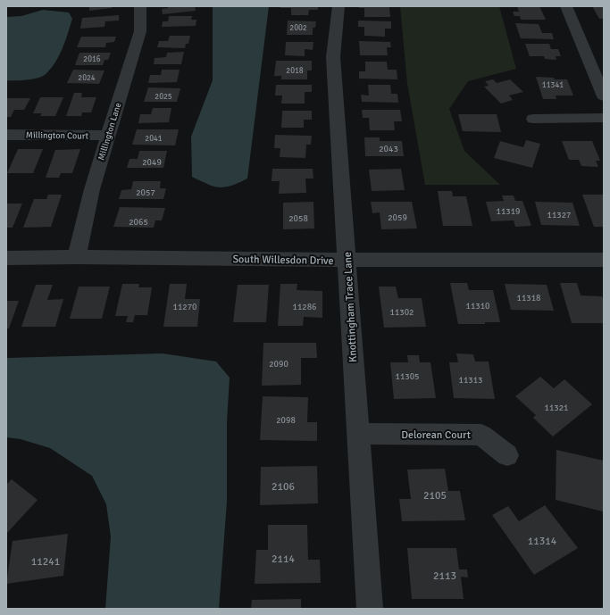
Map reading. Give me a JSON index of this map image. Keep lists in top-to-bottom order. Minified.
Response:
{"streets":{"street":["Millington Lane","Millington Court","South Willesdon Drive","Knottingham Trace Lane","Delorean Court"]},"crossings":[["Millington Lane","Millington Court"],["Millington Lane","South Willesdon Drive"],["South Willesdon Drive","Knottingham Trace Lane"],["Knottingham Trace Lane","Delorean Court"]],"house_numbers":["2002","2016","2018","2024","11341","2025","2041","2043","2049","2057","11319","11327","2059","2058","2065","11318","11310","11270","11286","11302","2090","11305","11313","11321","2098","2106","2105","11314","2114","11241","2113"]}
